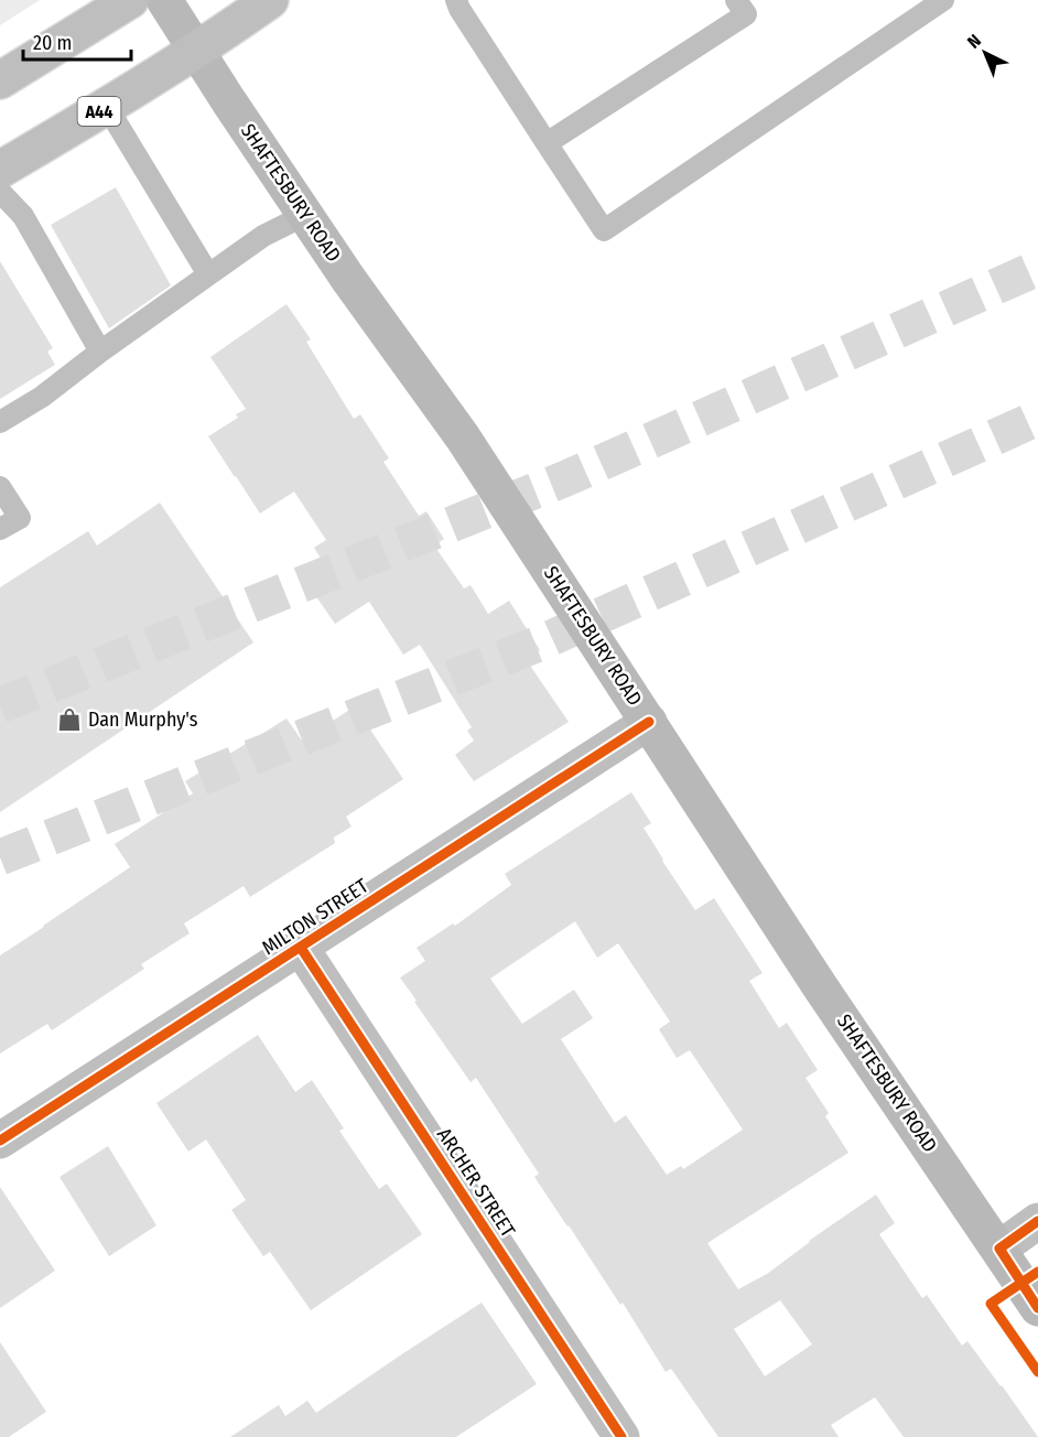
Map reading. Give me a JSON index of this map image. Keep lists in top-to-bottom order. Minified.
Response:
{"streets":{"main road":["A44","SHAFTESBURY ROAD","MILTON STREET","ARCHER STREET"]},"crossings":[["A44","SHAFTESBURY ROAD"],["SHAFTESBURY ROAD","MILTON STREET"],["MILTON STREET","ARCHER STREET"]],"places":{"shop":["Dan Murphy's"]},"scale_bar":"20 m","north":"top left"}
